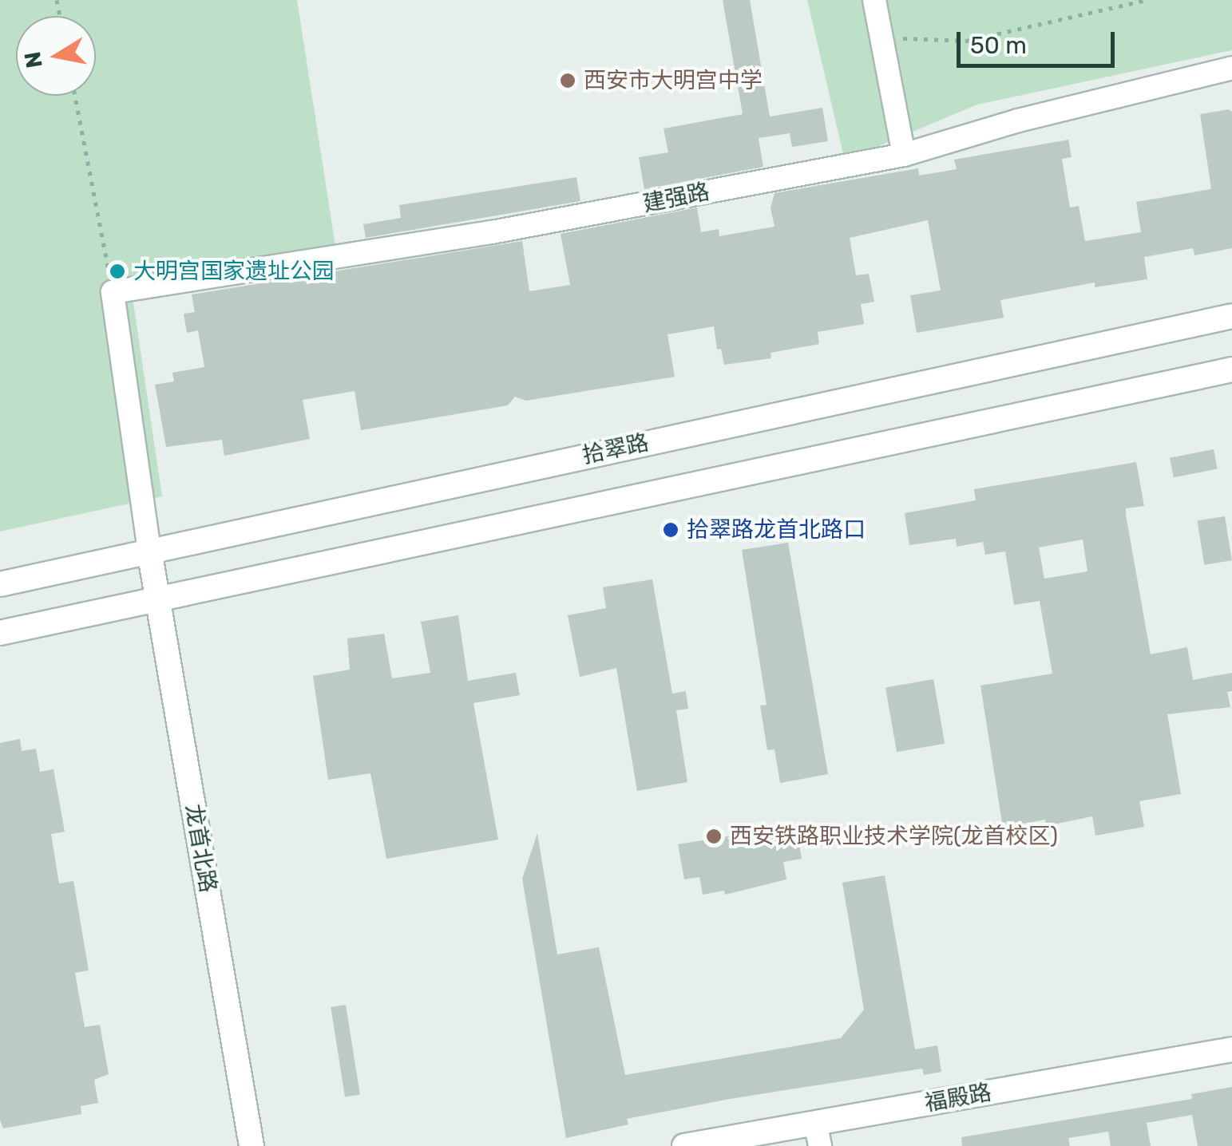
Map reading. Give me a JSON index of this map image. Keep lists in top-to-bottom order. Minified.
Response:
{"streets":{"main road":["拾翠路","龙首北路","福殿路"],"street":["建强路"]},"crossings":[["拾翠路","龙首北路"]],"places":["西安市大明宫中学","大明宫国家遗址公园","拾翠路龙首北路口","西安铁路职业技术学院(龙首校区)"],"scale_bar":"50 m","north":"left"}
